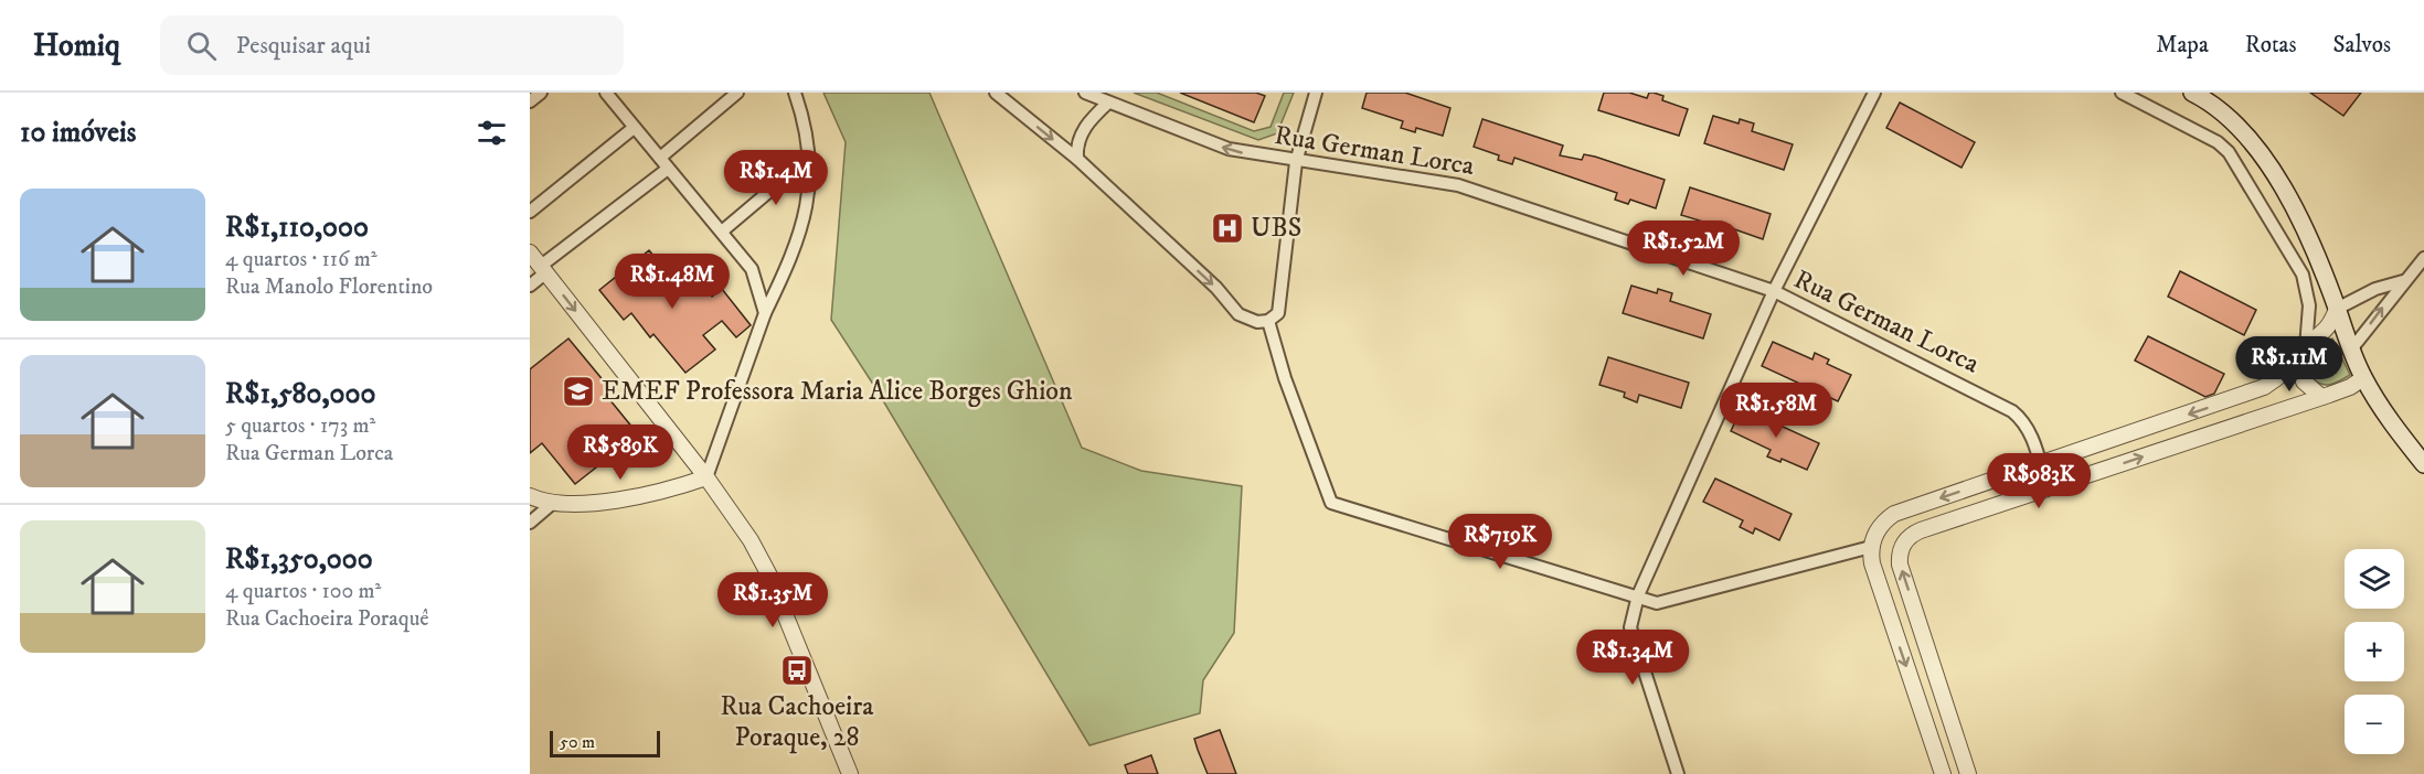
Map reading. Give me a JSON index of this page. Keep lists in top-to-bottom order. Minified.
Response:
{"streets":{"street":["Rua German Lorca"]},"places":{"hospital":["UBS"],"school or university":["EMEF Professora Maria Alice Borges Ghion"],"bus stop":["Rua Cachoeira Poraque, 28"]},"scale_bar":"50 m","page":{"header":"Homiq","search":"Pesquisar aqui","nav":["Mapa","Rotas","Salvos"],"heading":"10 imóveis","price":["R$1.4M","R$1.52M","R$1.48M","R$1.11M","R$1.58M","R$589K","R$983K","R$719K","R$1.35M","R$1.34M"],"list":[{"name":"R$1,110,000","note":"4 quartos · 116 m² · Rua Manolo Florentino"},{"name":"R$1,580,000","note":"5 quartos · 173 m² · Rua German Lorca"},{"name":"R$1,350,000","note":"4 quartos · 100 m² · Rua Cachoeira Poraquê"}],"map_buttons":["+","−"],"scale":"50 m"}}
